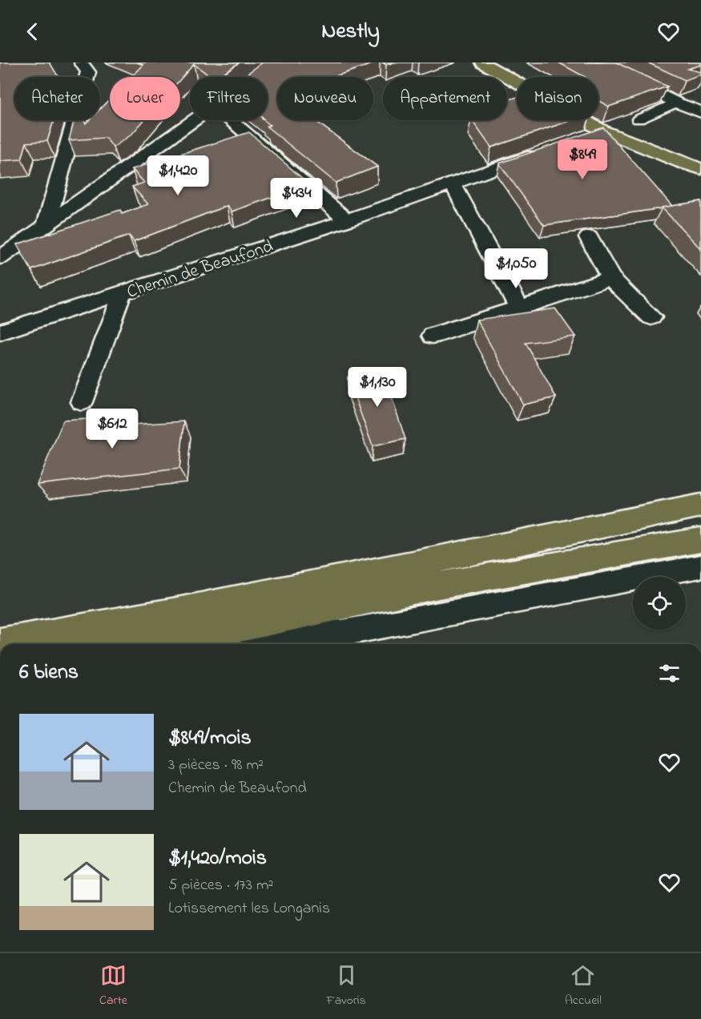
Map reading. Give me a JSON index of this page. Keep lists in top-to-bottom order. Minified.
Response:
{"streets":{"street":["Chemin de Beaufond"]},"page":{"header":"Nestly","chip":["Acheter","Louer","Filtres","Nouveau","Appartement","Maison"],"price":["$849","$1,420","$434","$1,050","$1,130","$612"],"heading":"6 biens","list":[{"name":"$849/mois","note":"3 pièces · 98 m² · Chemin de Beaufond"},{"name":"$1,420/mois","note":"5 pièces · 173 m² · Lotissement les Longanis"}],"tabs":["Carte","Favoris","Accueil"]}}
